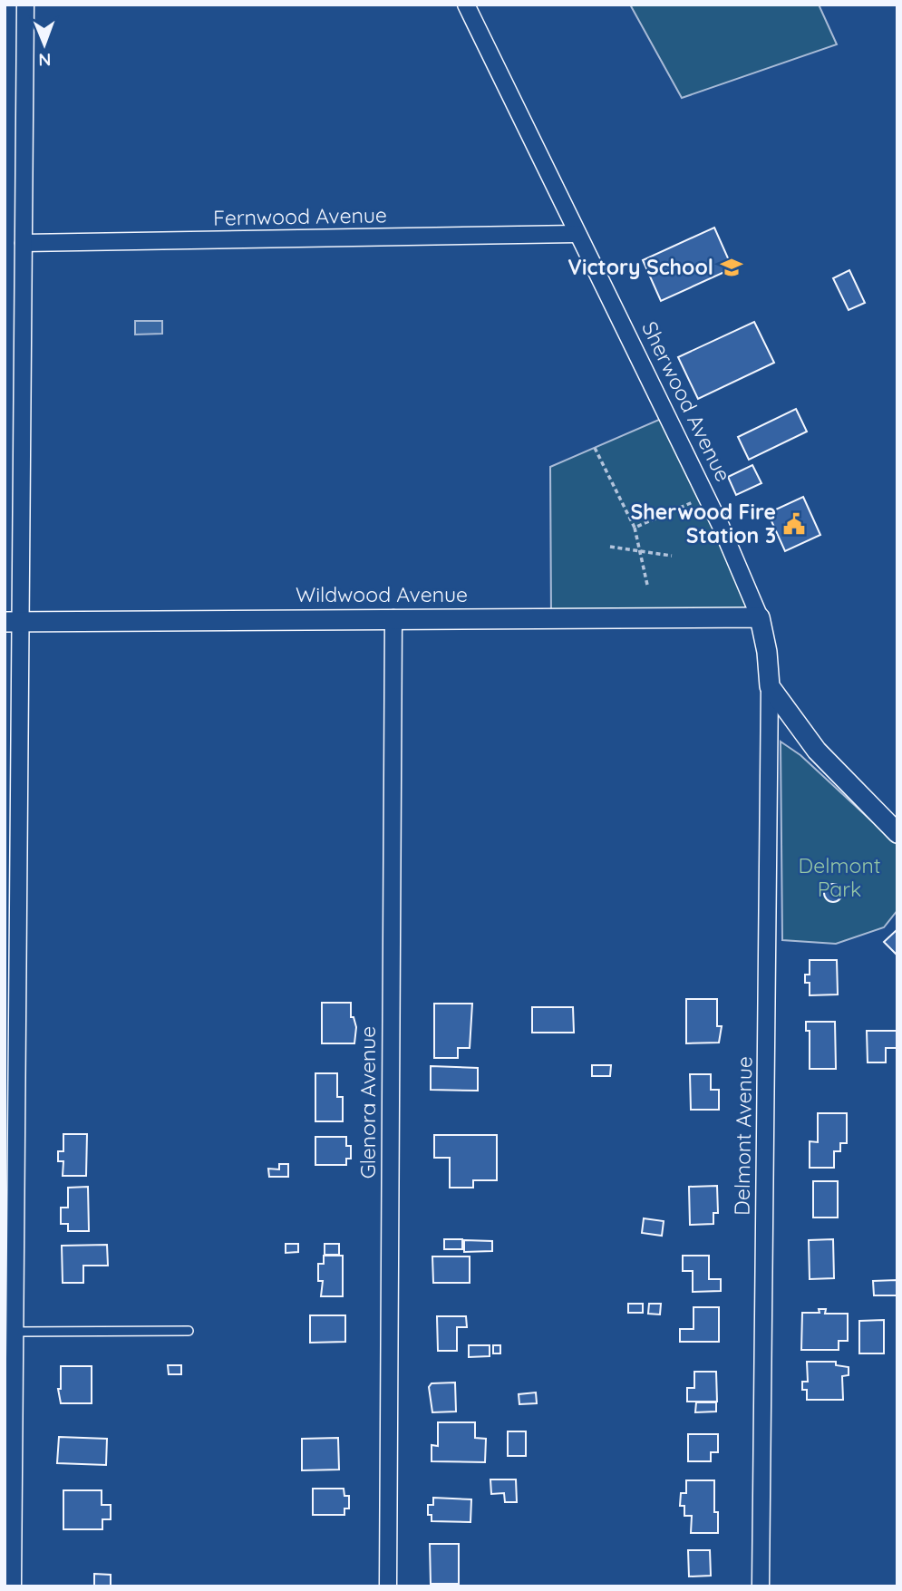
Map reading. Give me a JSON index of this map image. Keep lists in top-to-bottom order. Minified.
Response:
{"streets":{"street":["Fernwood Avenue","Sherwood Avenue","Wildwood Avenue","Glenora Avenue","Delmont Avenue"]},"crossings":[["Fernwood Avenue","Sherwood Avenue"],["Sherwood Avenue","Wildwood Avenue"],["Sherwood Avenue","Delmont Avenue"],["Wildwood Avenue","Glenora Avenue"]],"parks":["Delmont Park"],"places":{"school or university":["Victory School"],"public building":["Sherwood Fire Station 3"]},"north":"bottom"}
